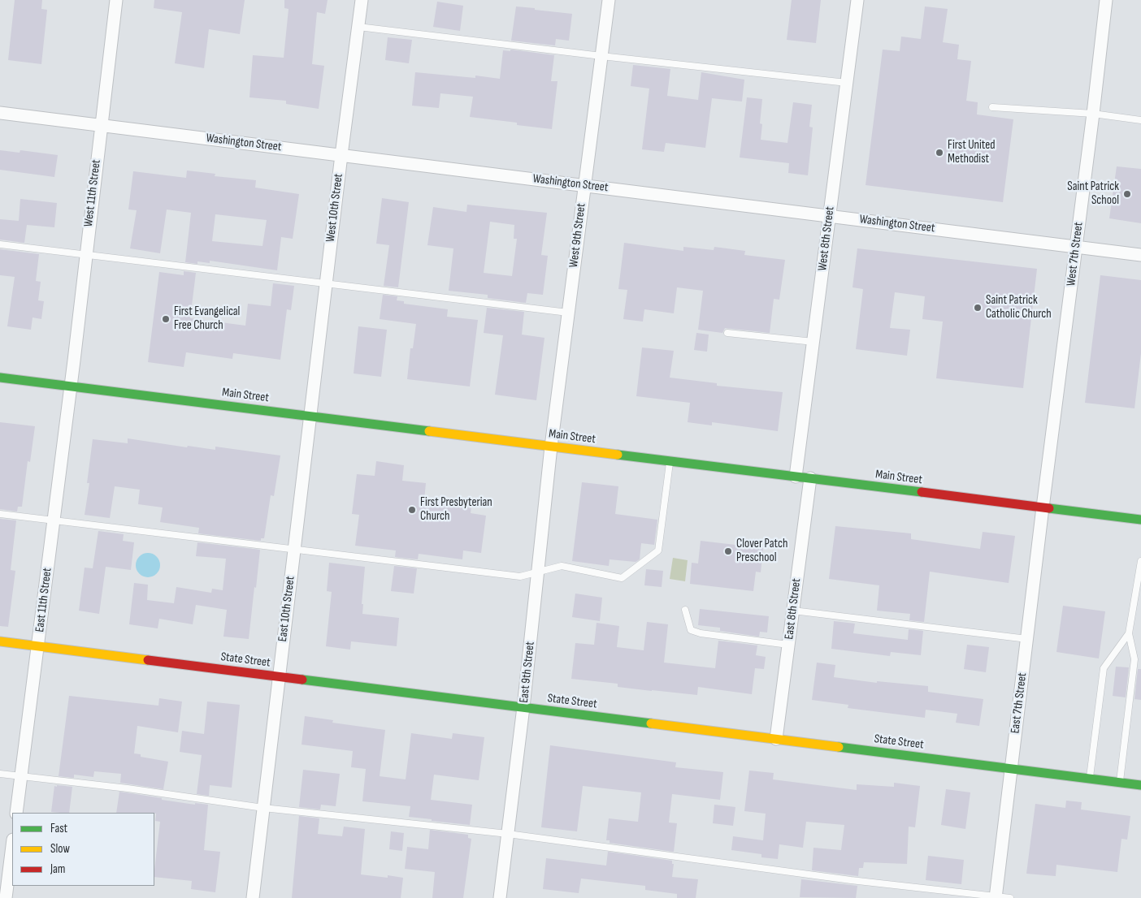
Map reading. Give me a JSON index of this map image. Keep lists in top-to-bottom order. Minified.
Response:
{"streets":{"main road":["Main Street","State Street"],"street":["Washington Street","West 11th Street","West 10th Street","West 9th Street","West 8th Street","West 7th Street","East 11th Street","East 10th Street","East 8th Street","East 9th Street","East 7th Street"]},"crossings":[["Washington Street","West 11th Street"],["Washington Street","West 10th Street"],["Washington Street","West 9th Street"],["Washington Street","West 8th Street"],["Washington Street","West 7th Street"],["West 11th Street","Main Street"],["West 11th Street","East 11th Street"],["West 10th Street","Main Street"],["West 10th Street","East 10th Street"],["West 9th Street","Main Street"],["West 9th Street","East 9th Street"],["West 8th Street","Main Street"],["West 7th Street","Main Street"],["West 7th Street","East 7th Street"],["Main Street","East 11th Street"],["Main Street","East 10th Street"],["Main Street","East 8th Street"],["Main Street","East 9th Street"],["Main Street","East 7th Street"],["East 11th Street","State Street"],["East 10th Street","State Street"],["East 8th Street","State Street"],["State Street","East 9th Street"],["State Street","East 7th Street"]],"places":["First United Methodist","Saint Patrick School","Saint Patrick Catholic Church","First Evangelical Free Church","First Presbyterian Church","Clover Patch Preschool"],"legend":["Fast","Slow","Jam"]}
